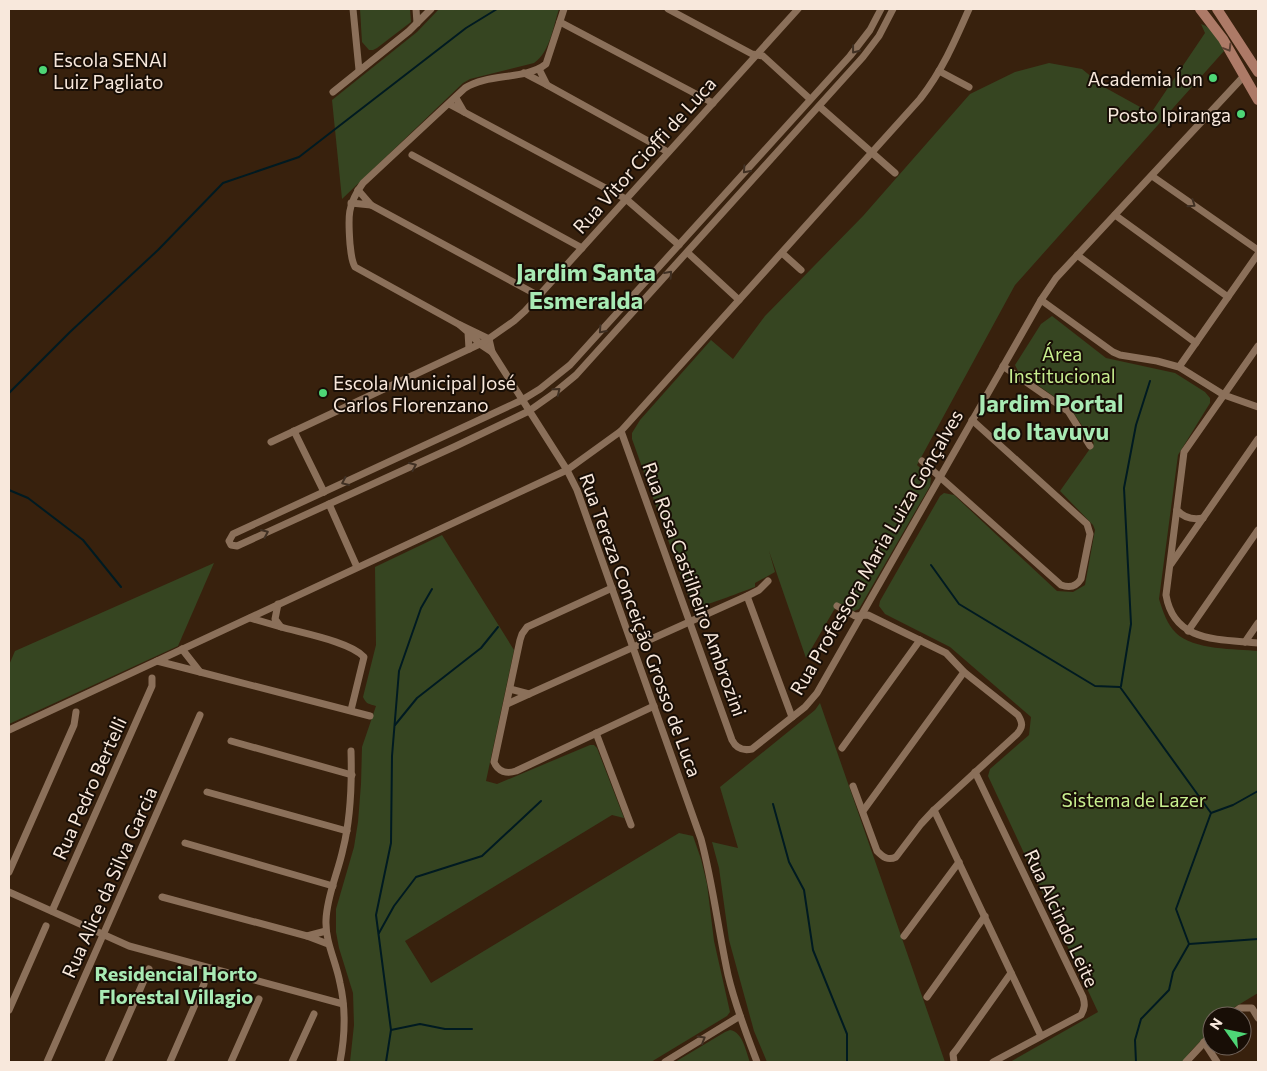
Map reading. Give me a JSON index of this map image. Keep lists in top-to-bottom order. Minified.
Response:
{"streets":{"street":["Rua Vitor Cioffi de Luca","Rua Professora Maria Luiza Gonçalves","Rua Rosa Castilheiro Ambrozini","Rua Tereza Conceição Grosso de Luca","Rua Pedro Bertelli","Rua Alice da Silva Garcia","Rua Alcindo Leite"]},"crossings":[["Rua Vitor Cioffi de Luca","Rua Tereza Conceição Grosso de Luca"],["Rua Professora Maria Luiza Gonçalves","Rua Rosa Castilheiro Ambrozini"]],"districts":["Jardim Santa Esmeralda","Jardim Portal do Itavuvu","Residencial Horto Florestal Villagio"],"parks":["Área Institucional","Sistema de Lazer"],"places":["Escola SENAI Luiz Pagliato","Academia Íon","Posto Ipiranga","Escola Municipal José Carlos Florenzano"],"north":"top left"}
